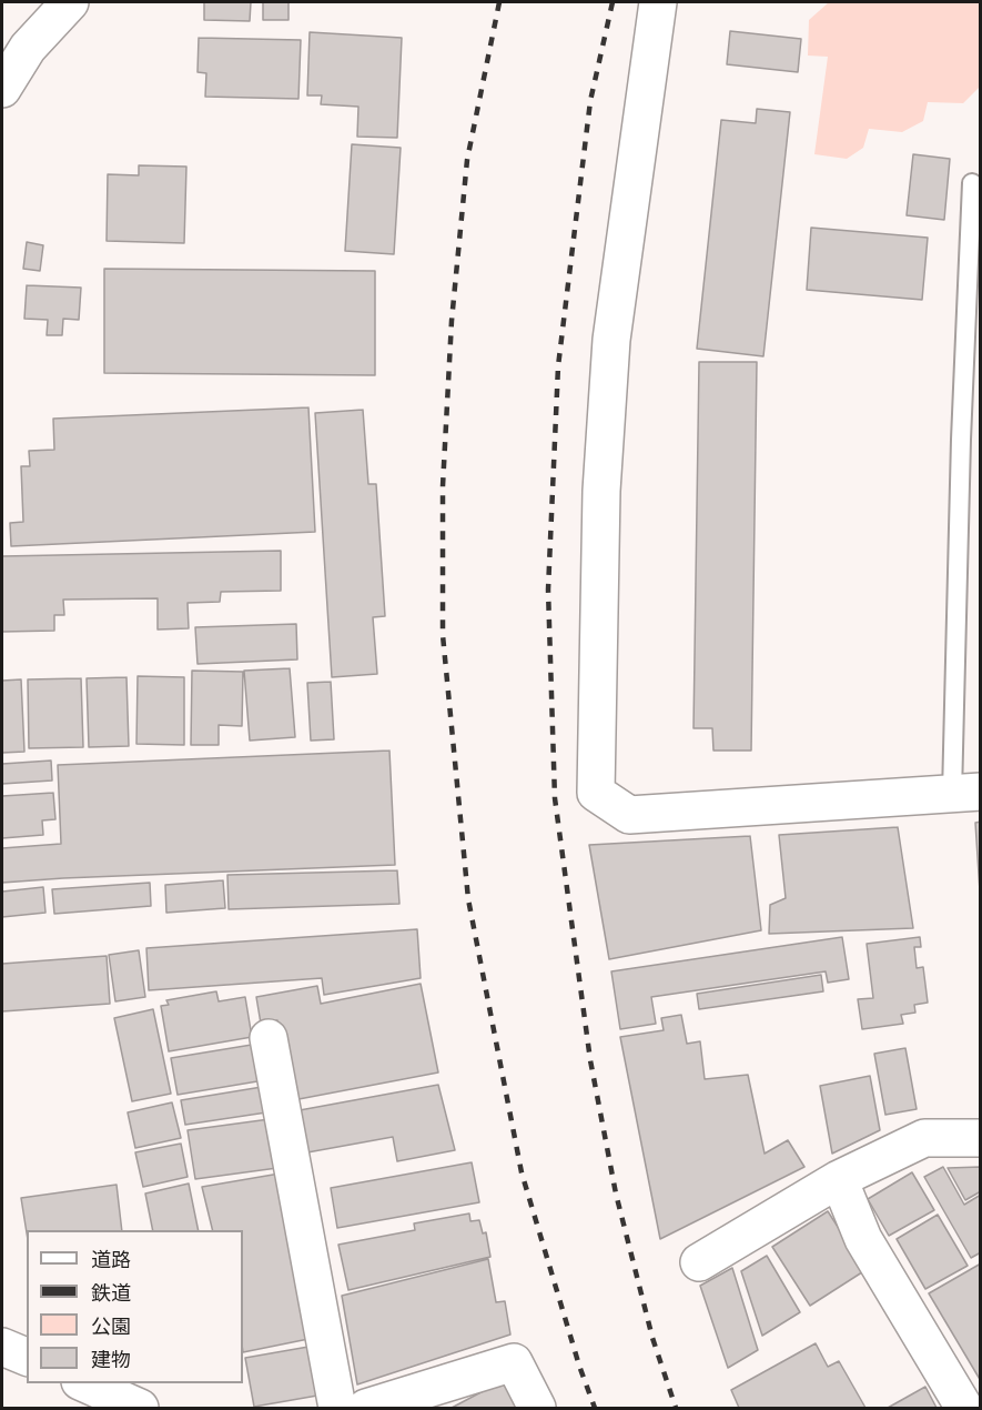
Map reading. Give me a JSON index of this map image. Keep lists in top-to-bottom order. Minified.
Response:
{"legend":["道路","鉄道","公園","建物"]}
